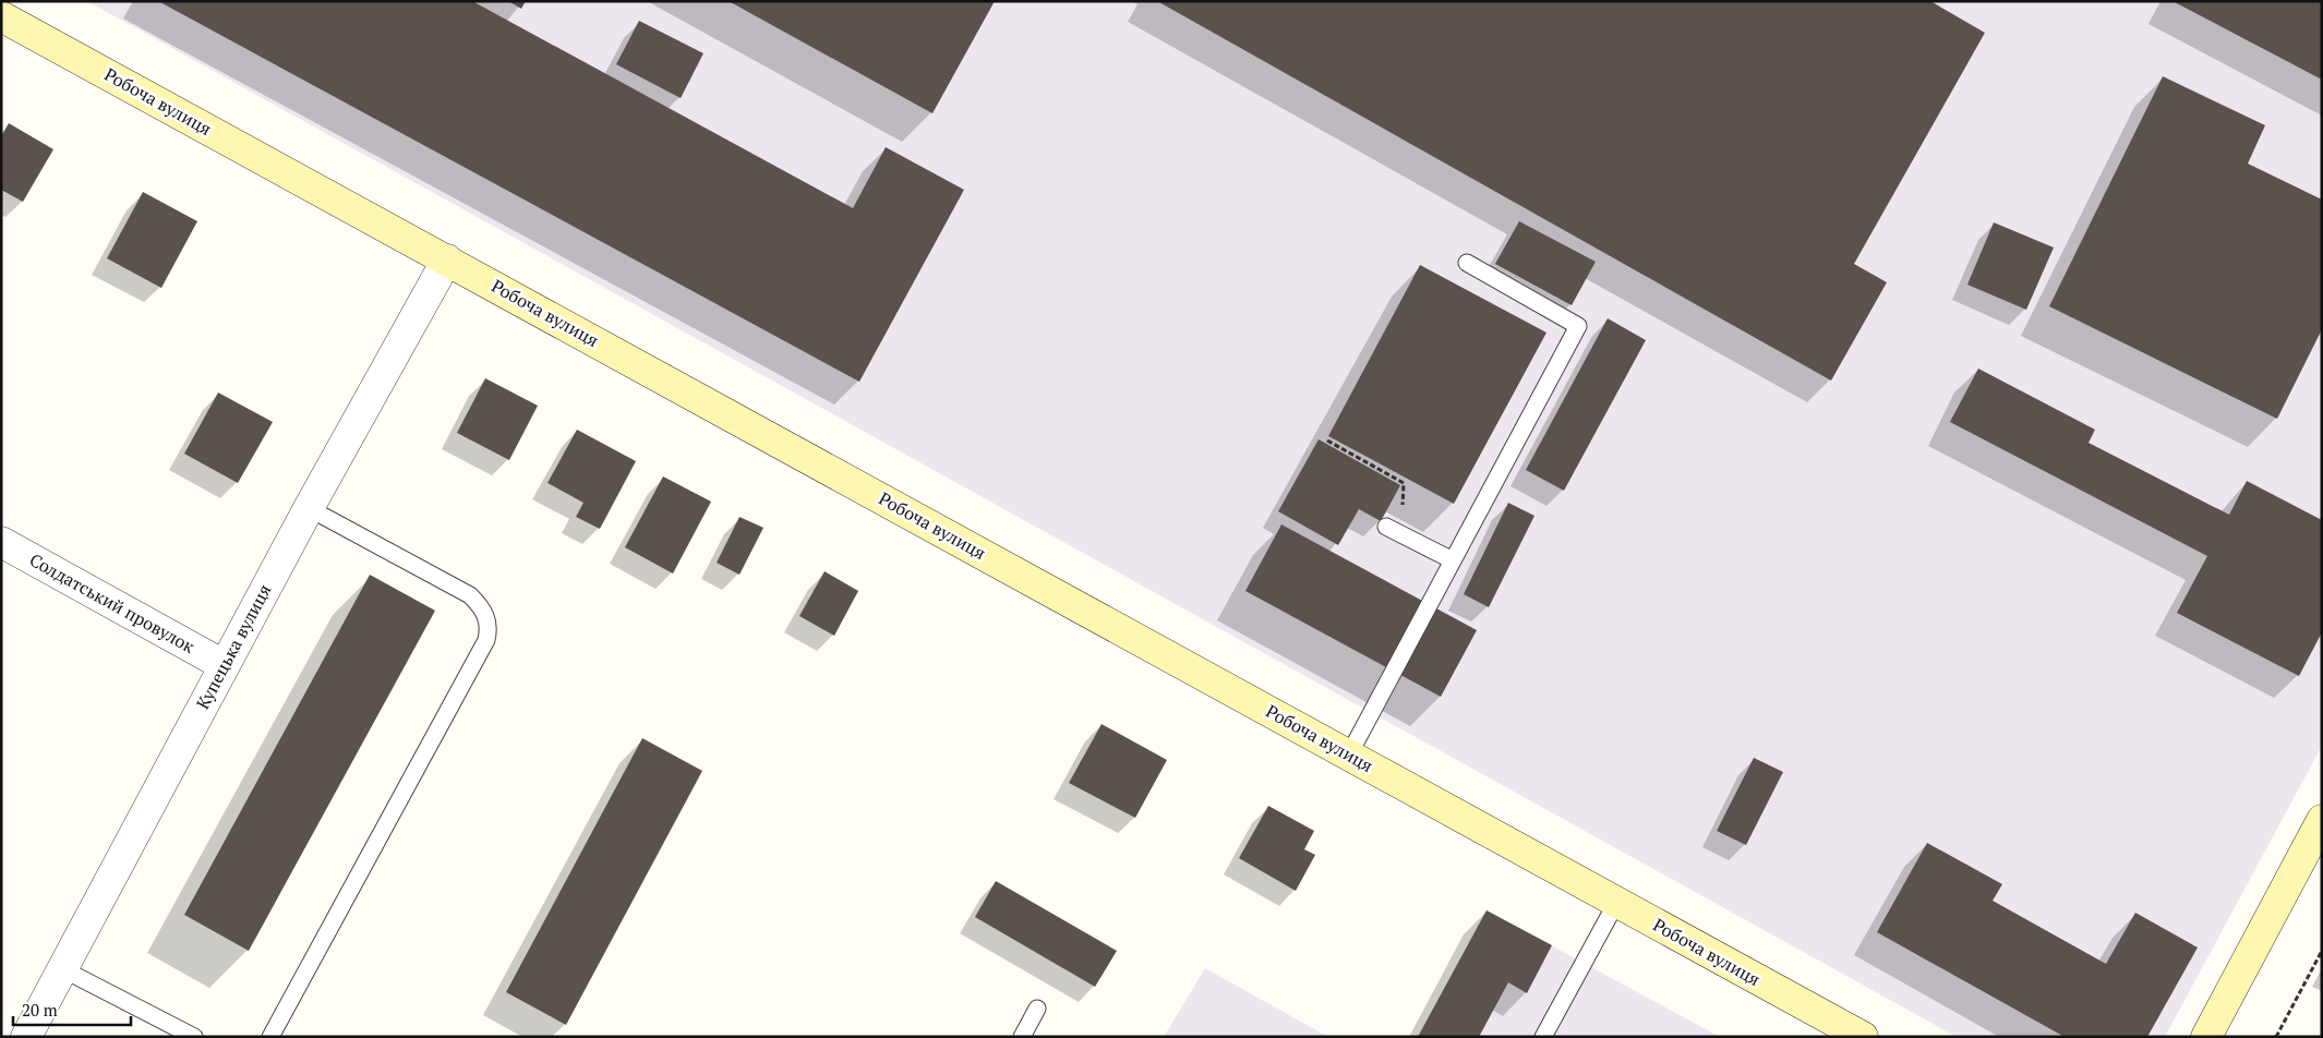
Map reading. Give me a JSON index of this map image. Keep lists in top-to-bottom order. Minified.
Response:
{"streets":{"street":["Робоча вулиця","Солдатський провулок","Купецька вулиця"]},"crossings":[["Робоча вулиця","Купецька вулиця"],["Солдатський провулок","Купецька вулиця"]],"scale_bar":"20 m"}
